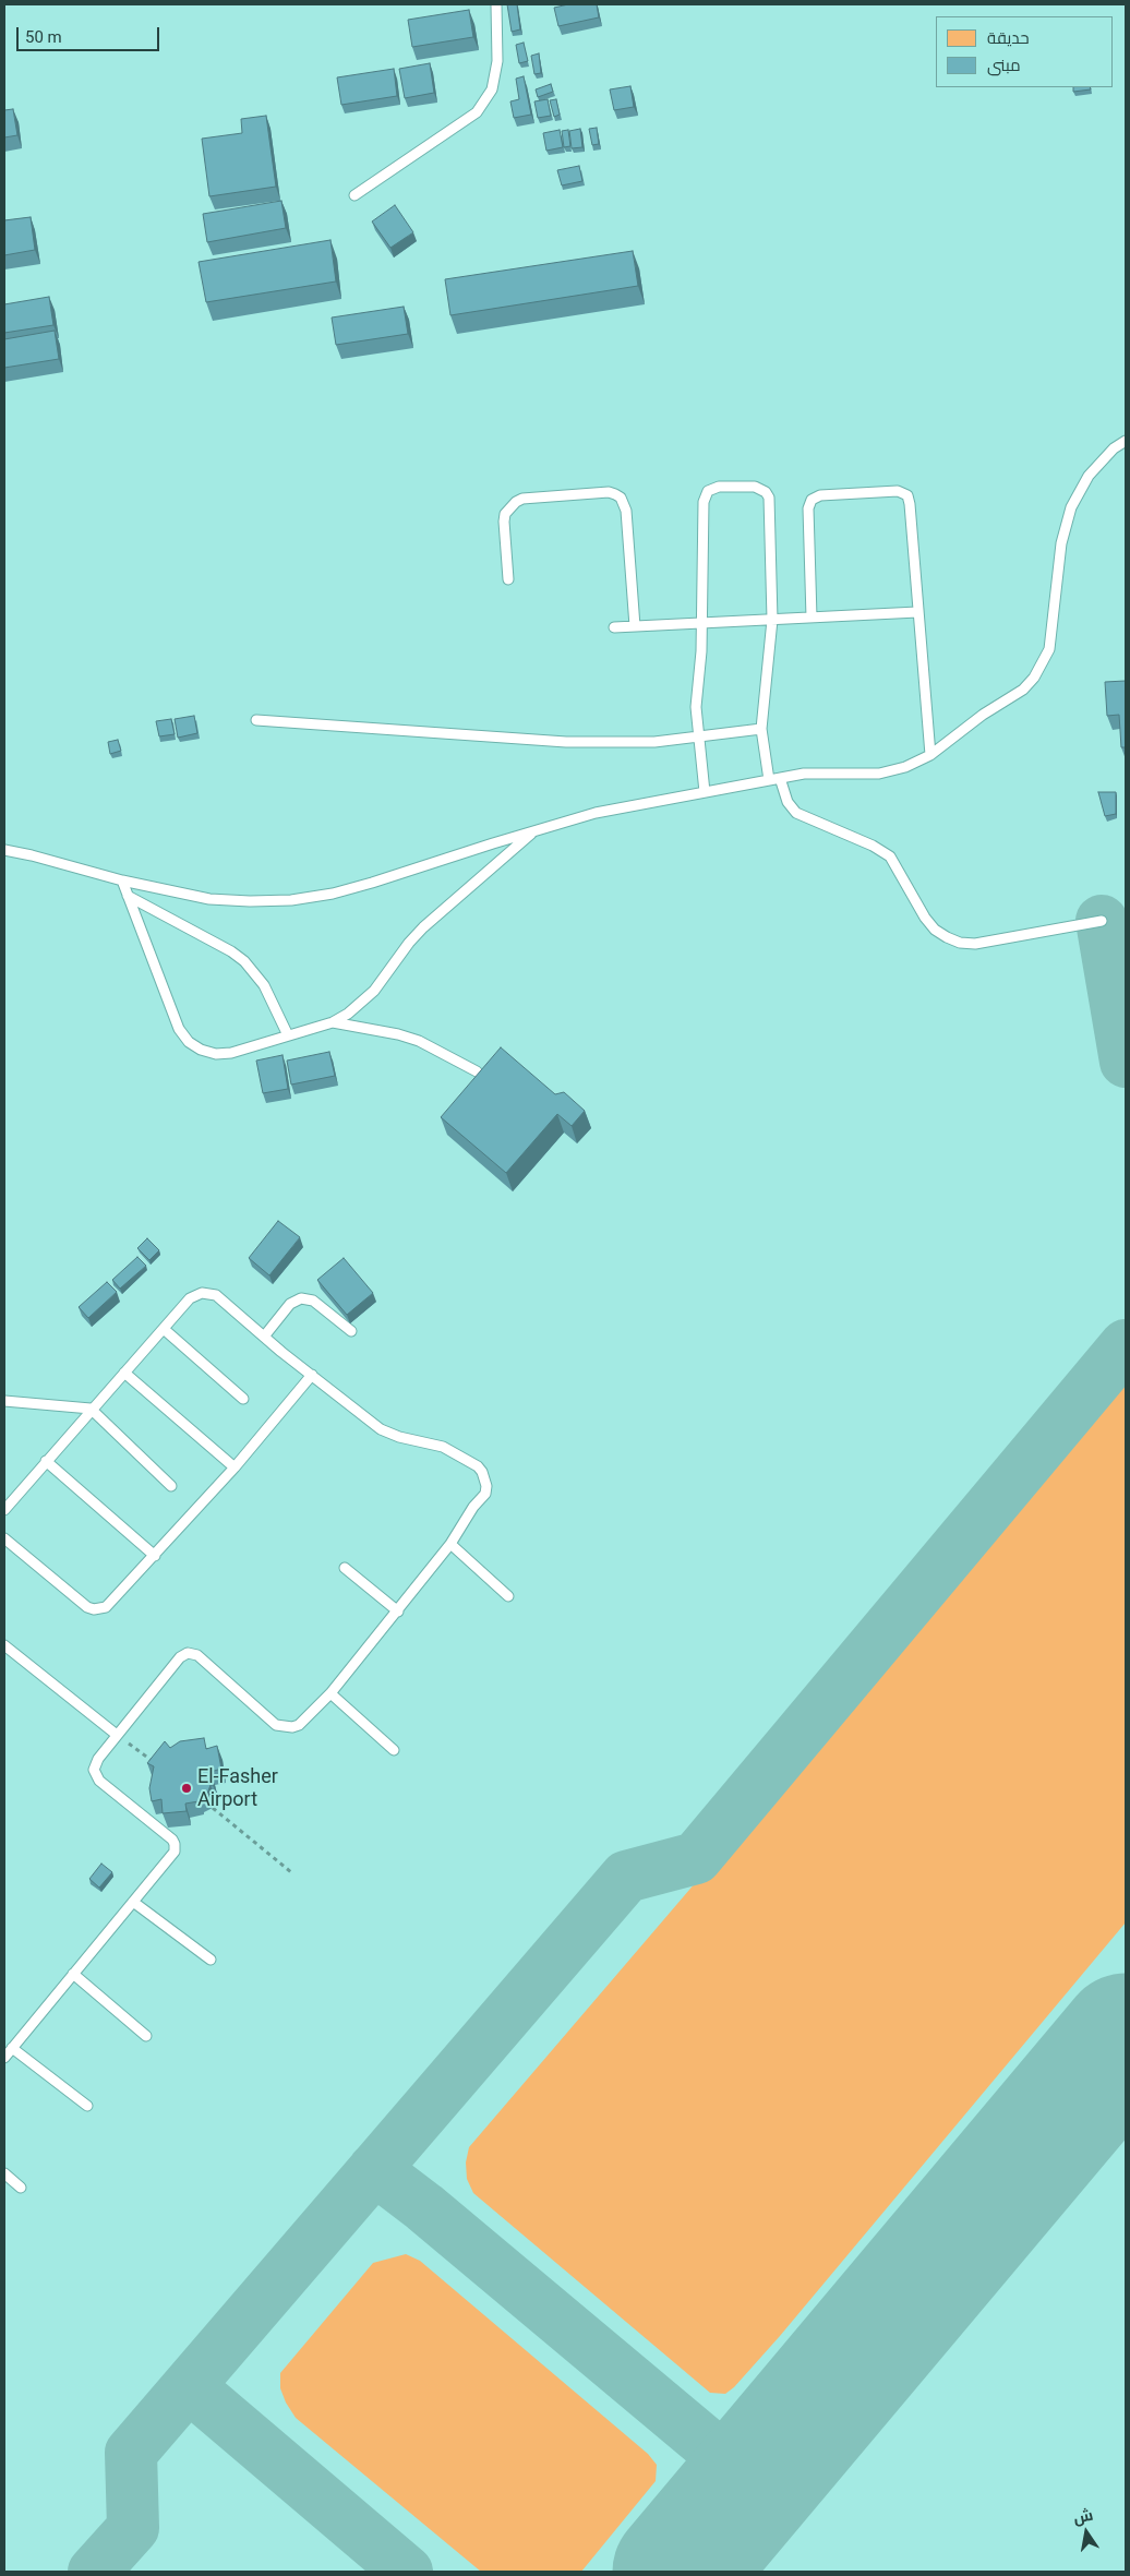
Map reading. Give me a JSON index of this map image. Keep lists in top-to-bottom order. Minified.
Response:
{"places":["El-Fasher Airport"],"legend":["حديقة","مبنى"],"scale_bar":"50 m","north":"top"}
